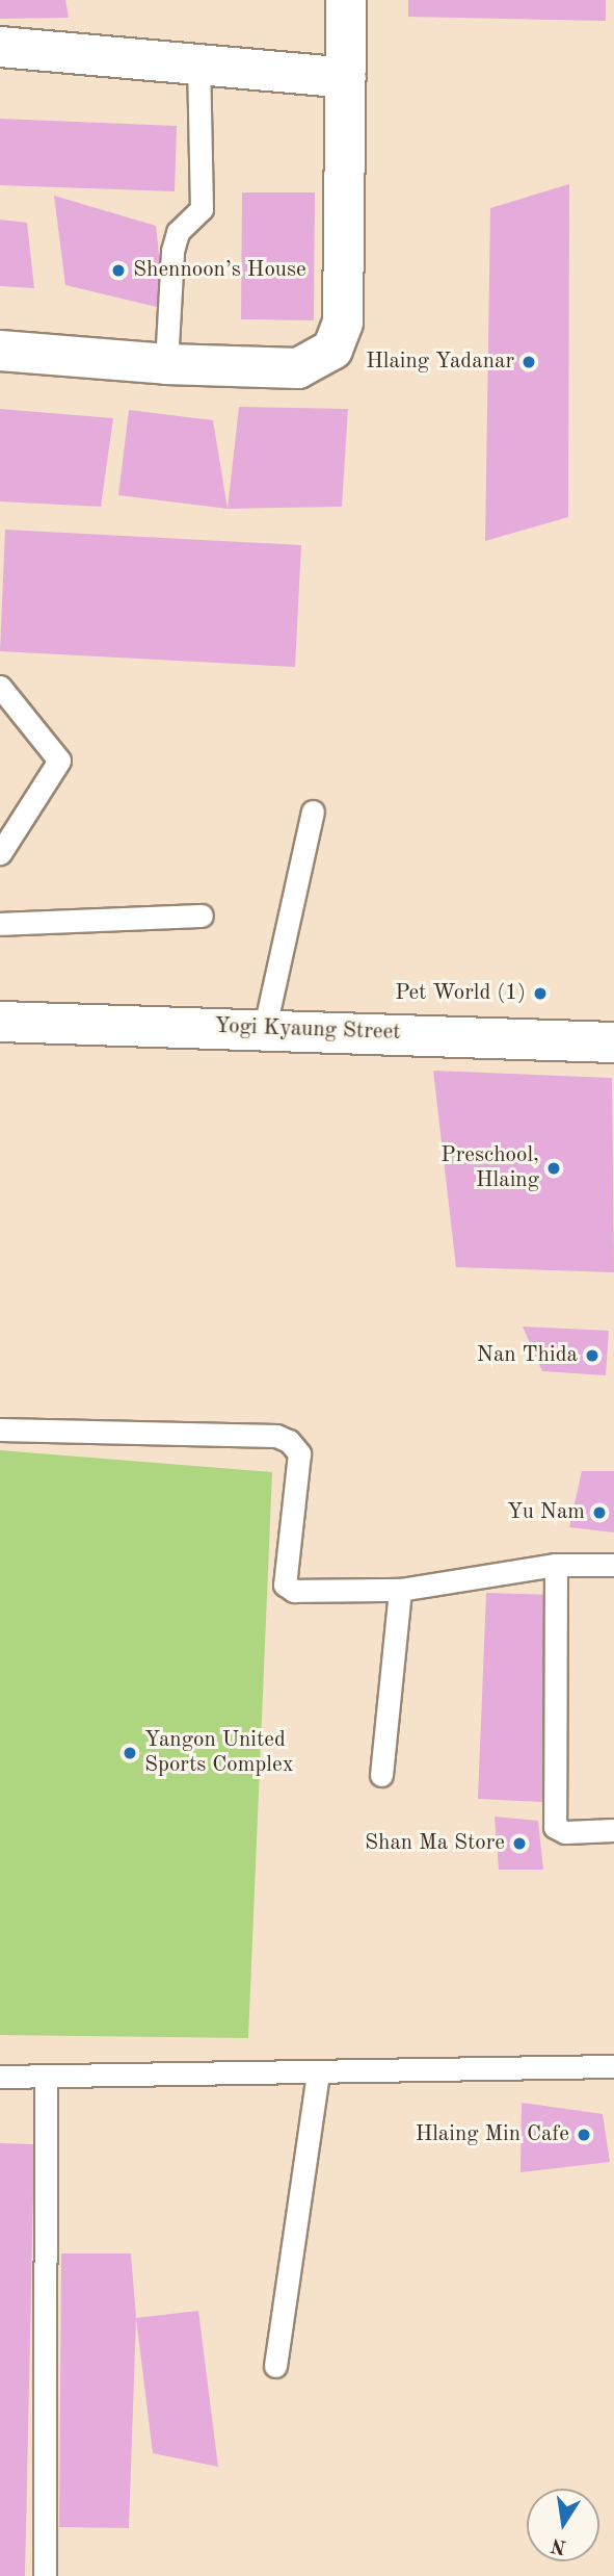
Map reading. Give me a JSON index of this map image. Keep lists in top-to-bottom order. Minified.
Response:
{"streets":{"street":["Yogi Kyaung Street"]},"places":["Shennoon’s House","Hlaing Yadanar","Pet World (1)","Preschool, Hlaing","Nan Thida","Yu Nam","Yangon United Sports Complex","Shan Ma Store","Hlaing Min Cafe"],"north":"bottom"}
